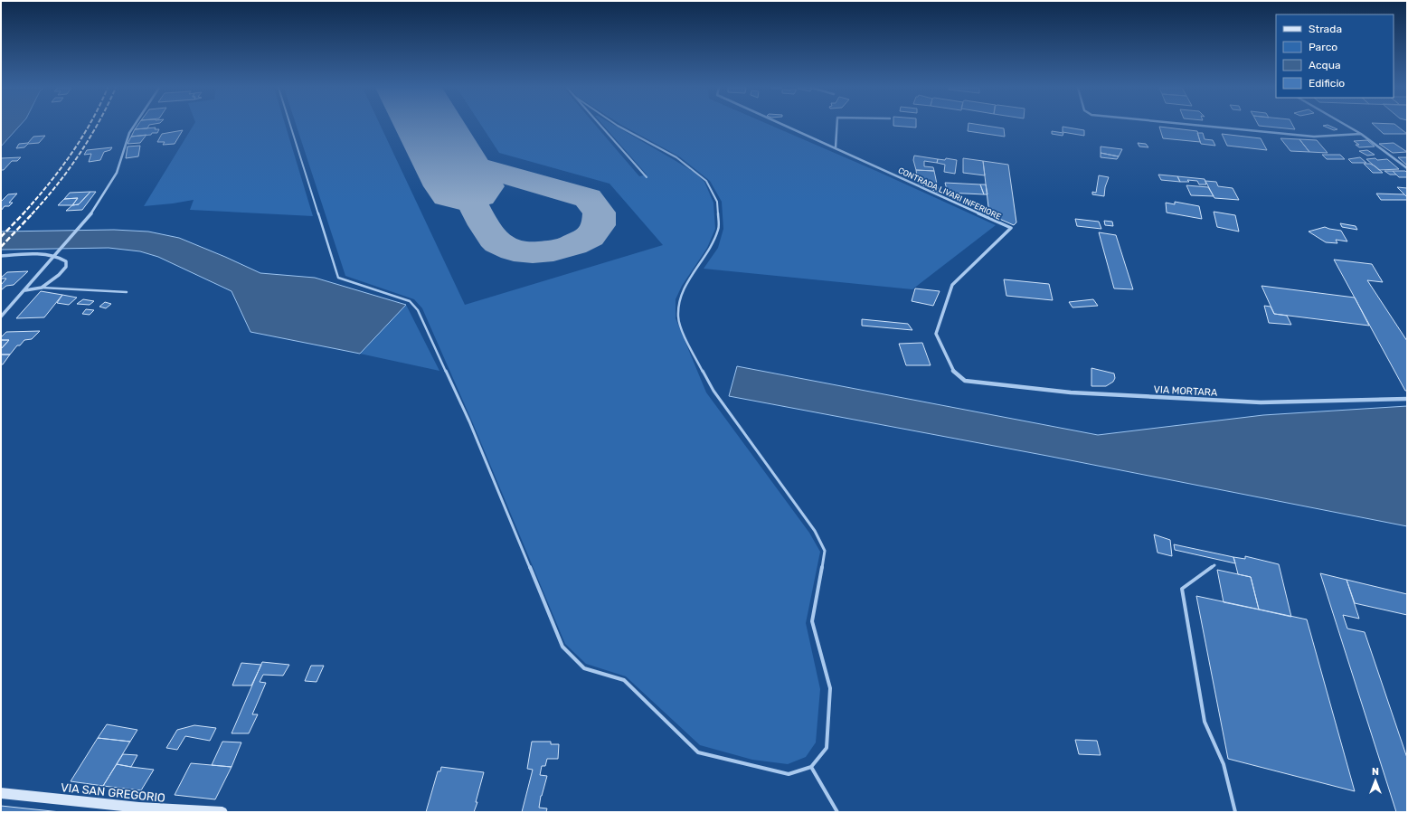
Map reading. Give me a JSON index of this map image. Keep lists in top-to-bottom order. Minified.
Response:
{"streets":{"street":["CONTRADA LIVARI INFERIORE","VIA MORTARA","VIA SAN GREGORIO"]},"crossings":[["CONTRADA LIVARI INFERIORE","VIA MORTARA"]],"legend":["Strada","Parco","Acqua","Edificio"],"north":"top"}
